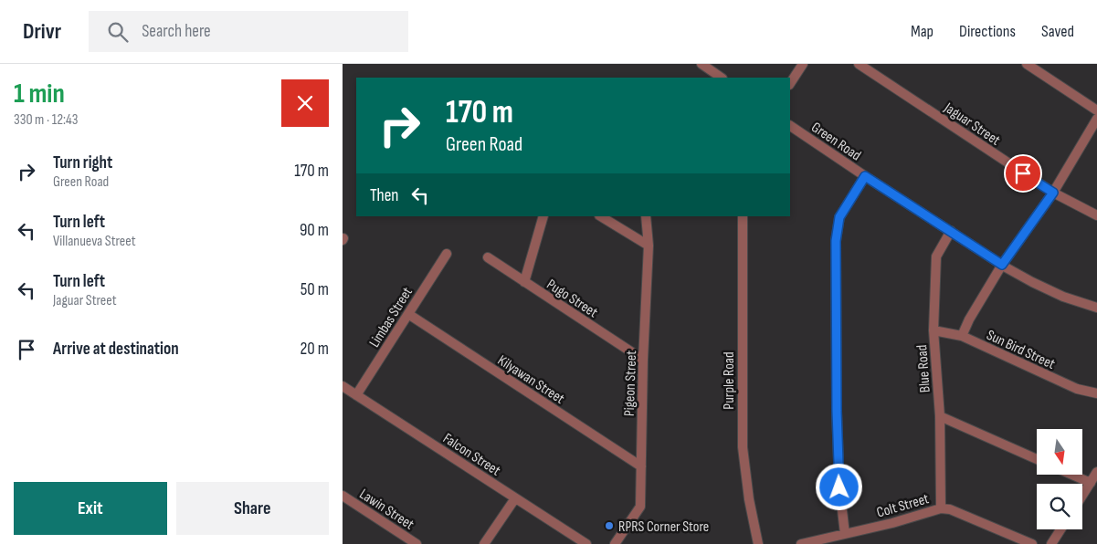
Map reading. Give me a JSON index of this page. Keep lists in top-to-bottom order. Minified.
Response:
{"streets":{"street":["Jaguar Street","Green Road","Pugo Street","Limbas Street","Sun Bird Street","Blue Road","Kilyawan Street","Purple Road","Pigeon Street","Falcon Street","Colt Street","Lawin Street"]},"crossings":[["Green Road","Blue Road"],["Pugo Street","Pigeon Street"],["Limbas Street","Kilyawan Street"],["Limbas Street","Falcon Street"],["Sun Bird Street","Blue Road"],["Blue Road","Colt Street"],["Kilyawan Street","Pigeon Street"]],"places":["RPRS Corner Store"],"north":"bottom","page":{"header":"Drivr","search":"Search here","nav":["Map","Directions","Saved"],"heading":["1 min","330 m · 12:43"],"turn":["170 m","Green Road"],"list":[{"name":"Turn right","note":"Green Road","value":"170 m"},{"name":"Turn left","note":"Villanueva Street","value":"90 m"},{"name":"Turn left","note":"Jaguar Street","value":"50 m"},{"name":"Arrive at destination","value":"20 m"}],"then":"Then","buttons":["Exit","Share"]}}
